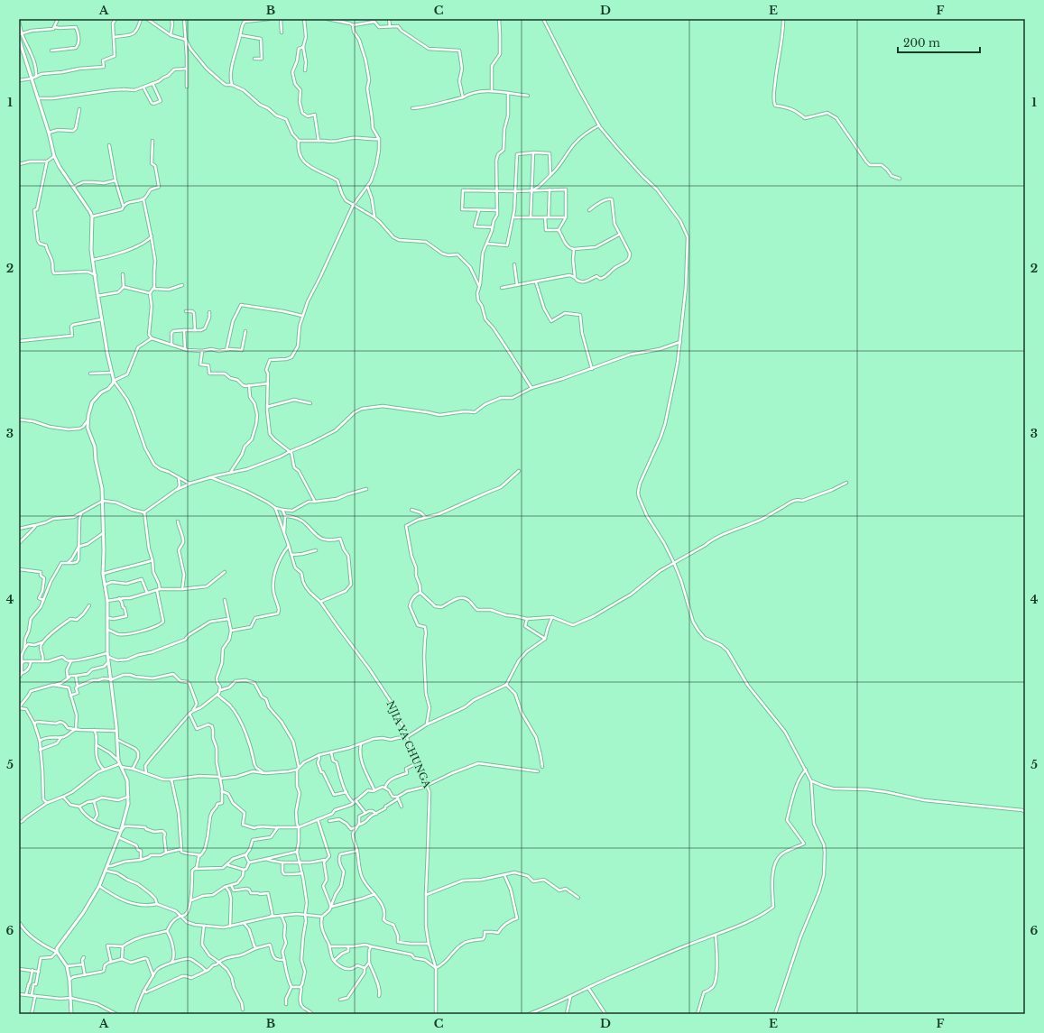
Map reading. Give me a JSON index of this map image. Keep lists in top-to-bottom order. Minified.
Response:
{"streets":{"street":["NJIA YA CHUNGA"]},"scale_bar":"200 m","grid":{"columns":["A","B","C","D","E","F"],"rows":["1","2","3","4","5","6"]}}
